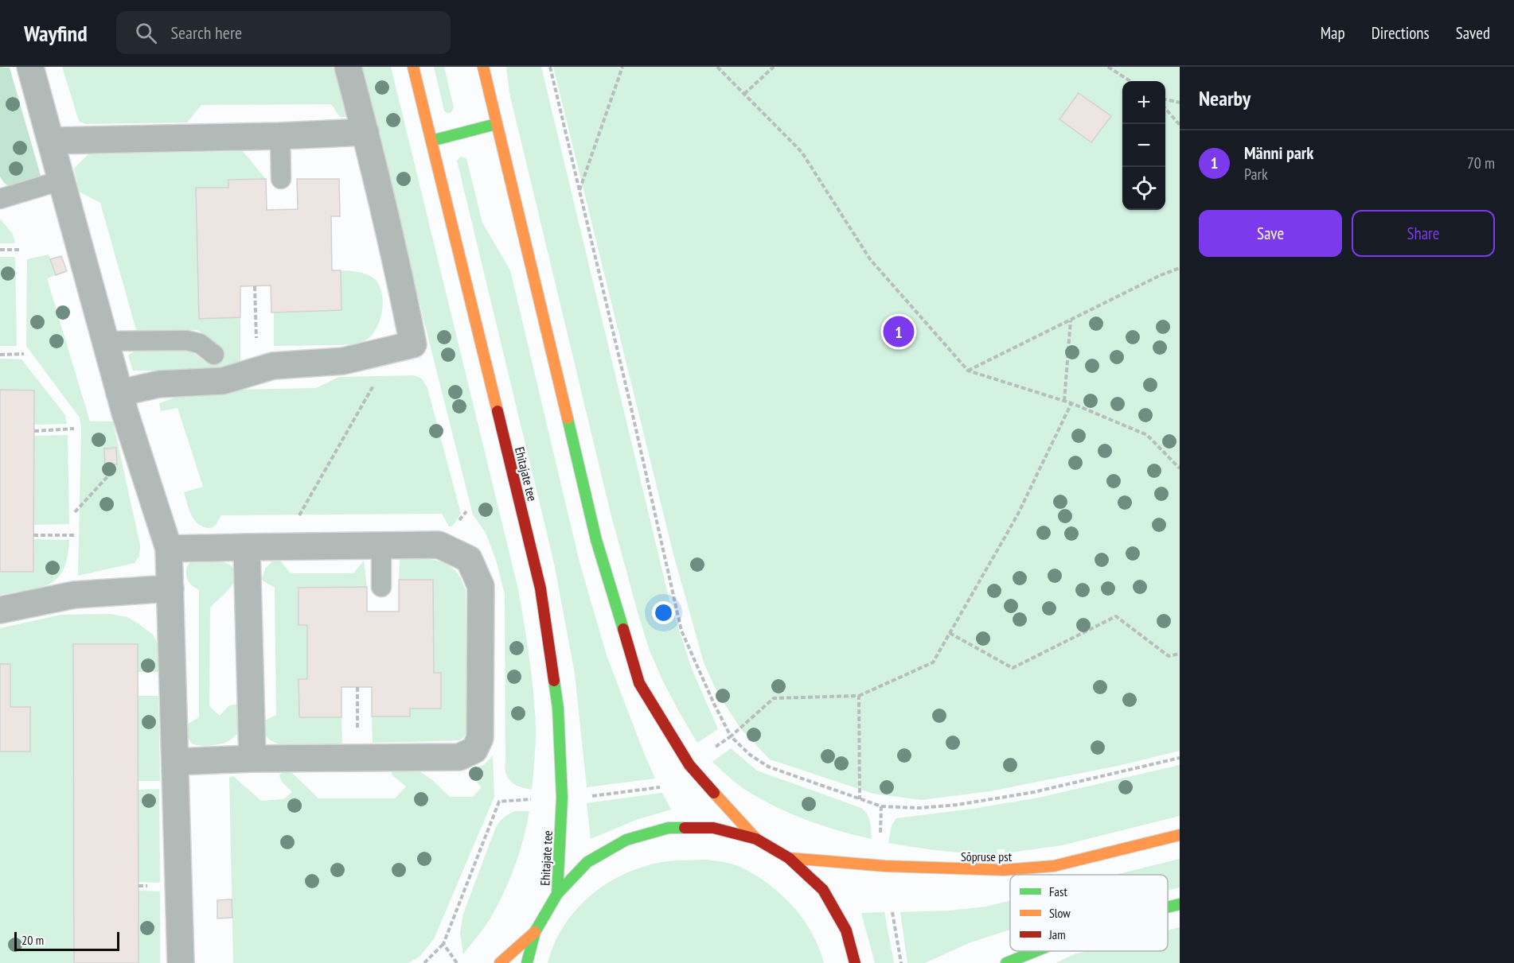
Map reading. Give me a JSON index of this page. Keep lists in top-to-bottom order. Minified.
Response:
{"streets":{"main road":["Ehitajate tee","Sõpruse pst"]},"legend":["Fast","Slow","Jam"],"scale_bar":"20 m","page":{"header":"Wayfind","search":"Search here","nav":["Map","Directions","Saved"],"heading":"Nearby","map_buttons":["+","−"],"list":[{"mark":"1","name":"Männi park","note":"Park","value":"70 m"}],"buttons":["Save","Share"],"pins":"1","scale":"20 m"}}
